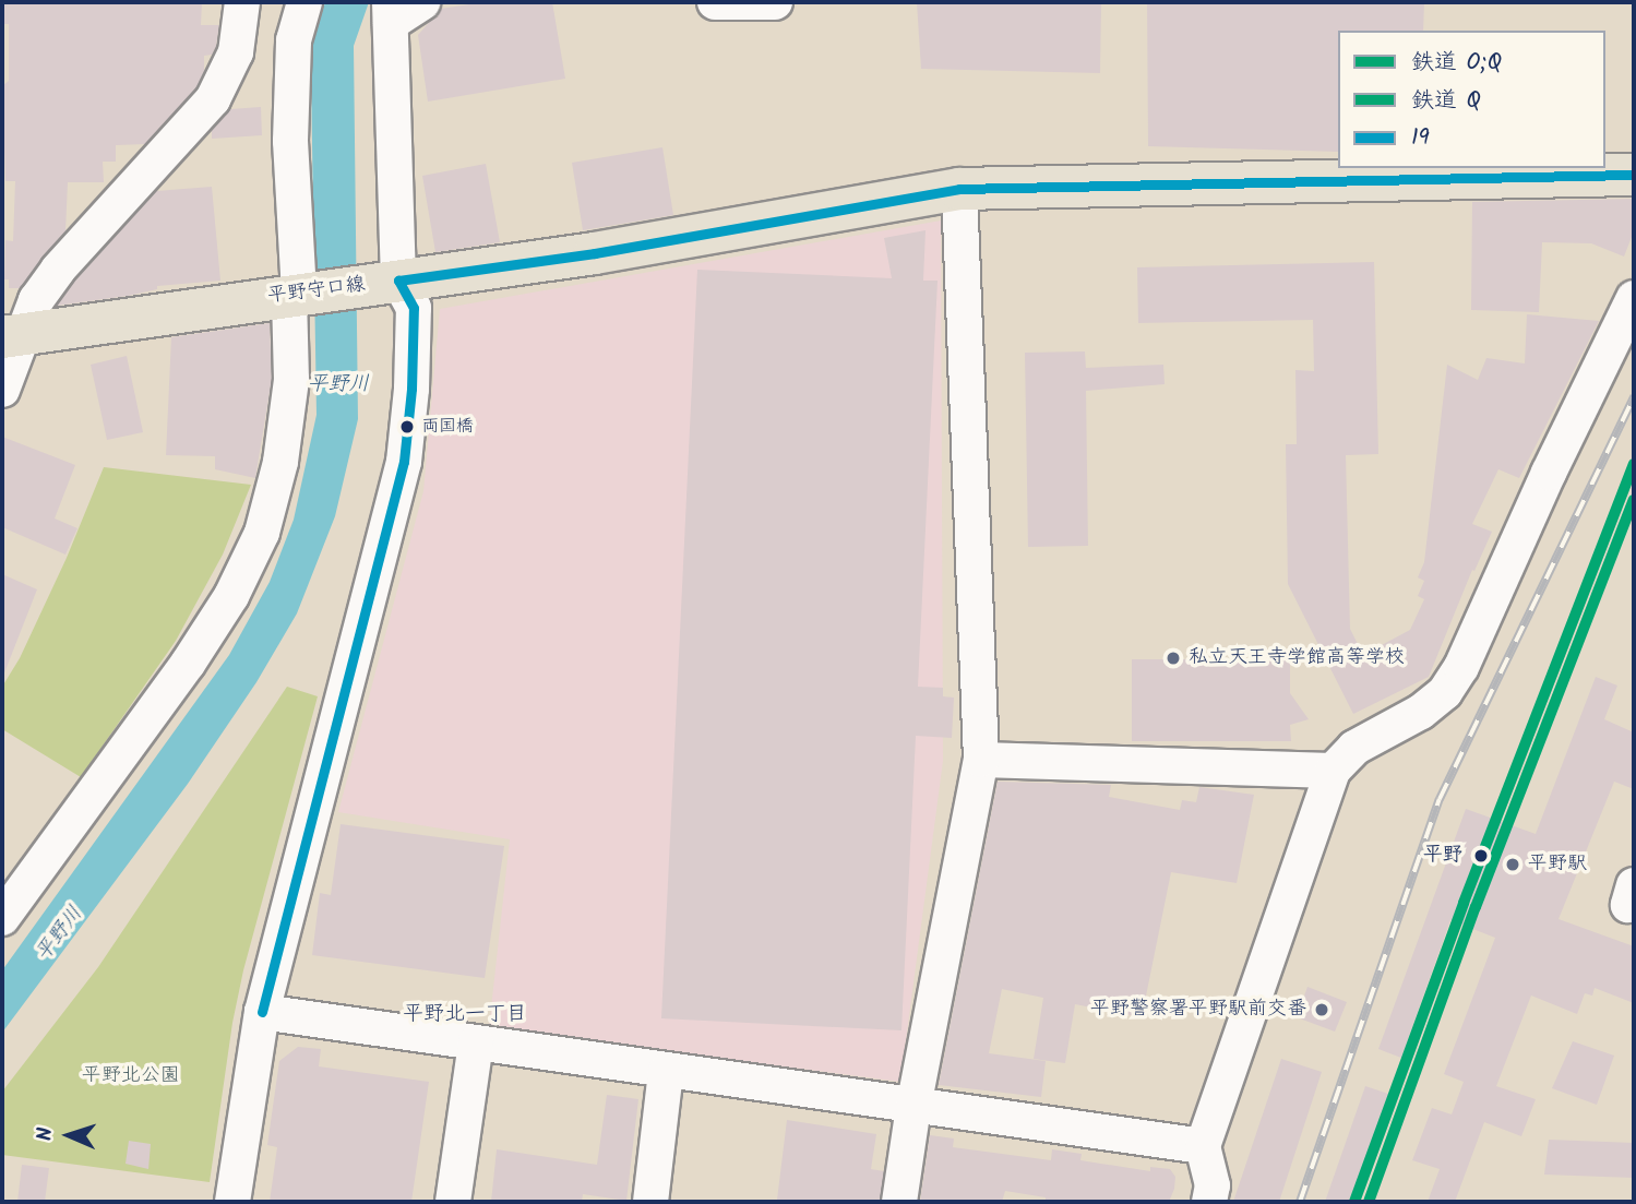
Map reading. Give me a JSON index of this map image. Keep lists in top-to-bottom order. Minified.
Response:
{"streets":{"main road":["平野守口線"]},"districts":["平野北一丁目"],"water":["平野川"],"parks":["平野北公園"],"places":["両国橋","私立天王寺学館高等学校","平野","平野駅","平野警察署平野駅前交番"],"lines":["transit line 19","rail line O;Q","rail line Q"],"legend":["鉄道 O;Q","鉄道 Q","19"],"north":"left"}
